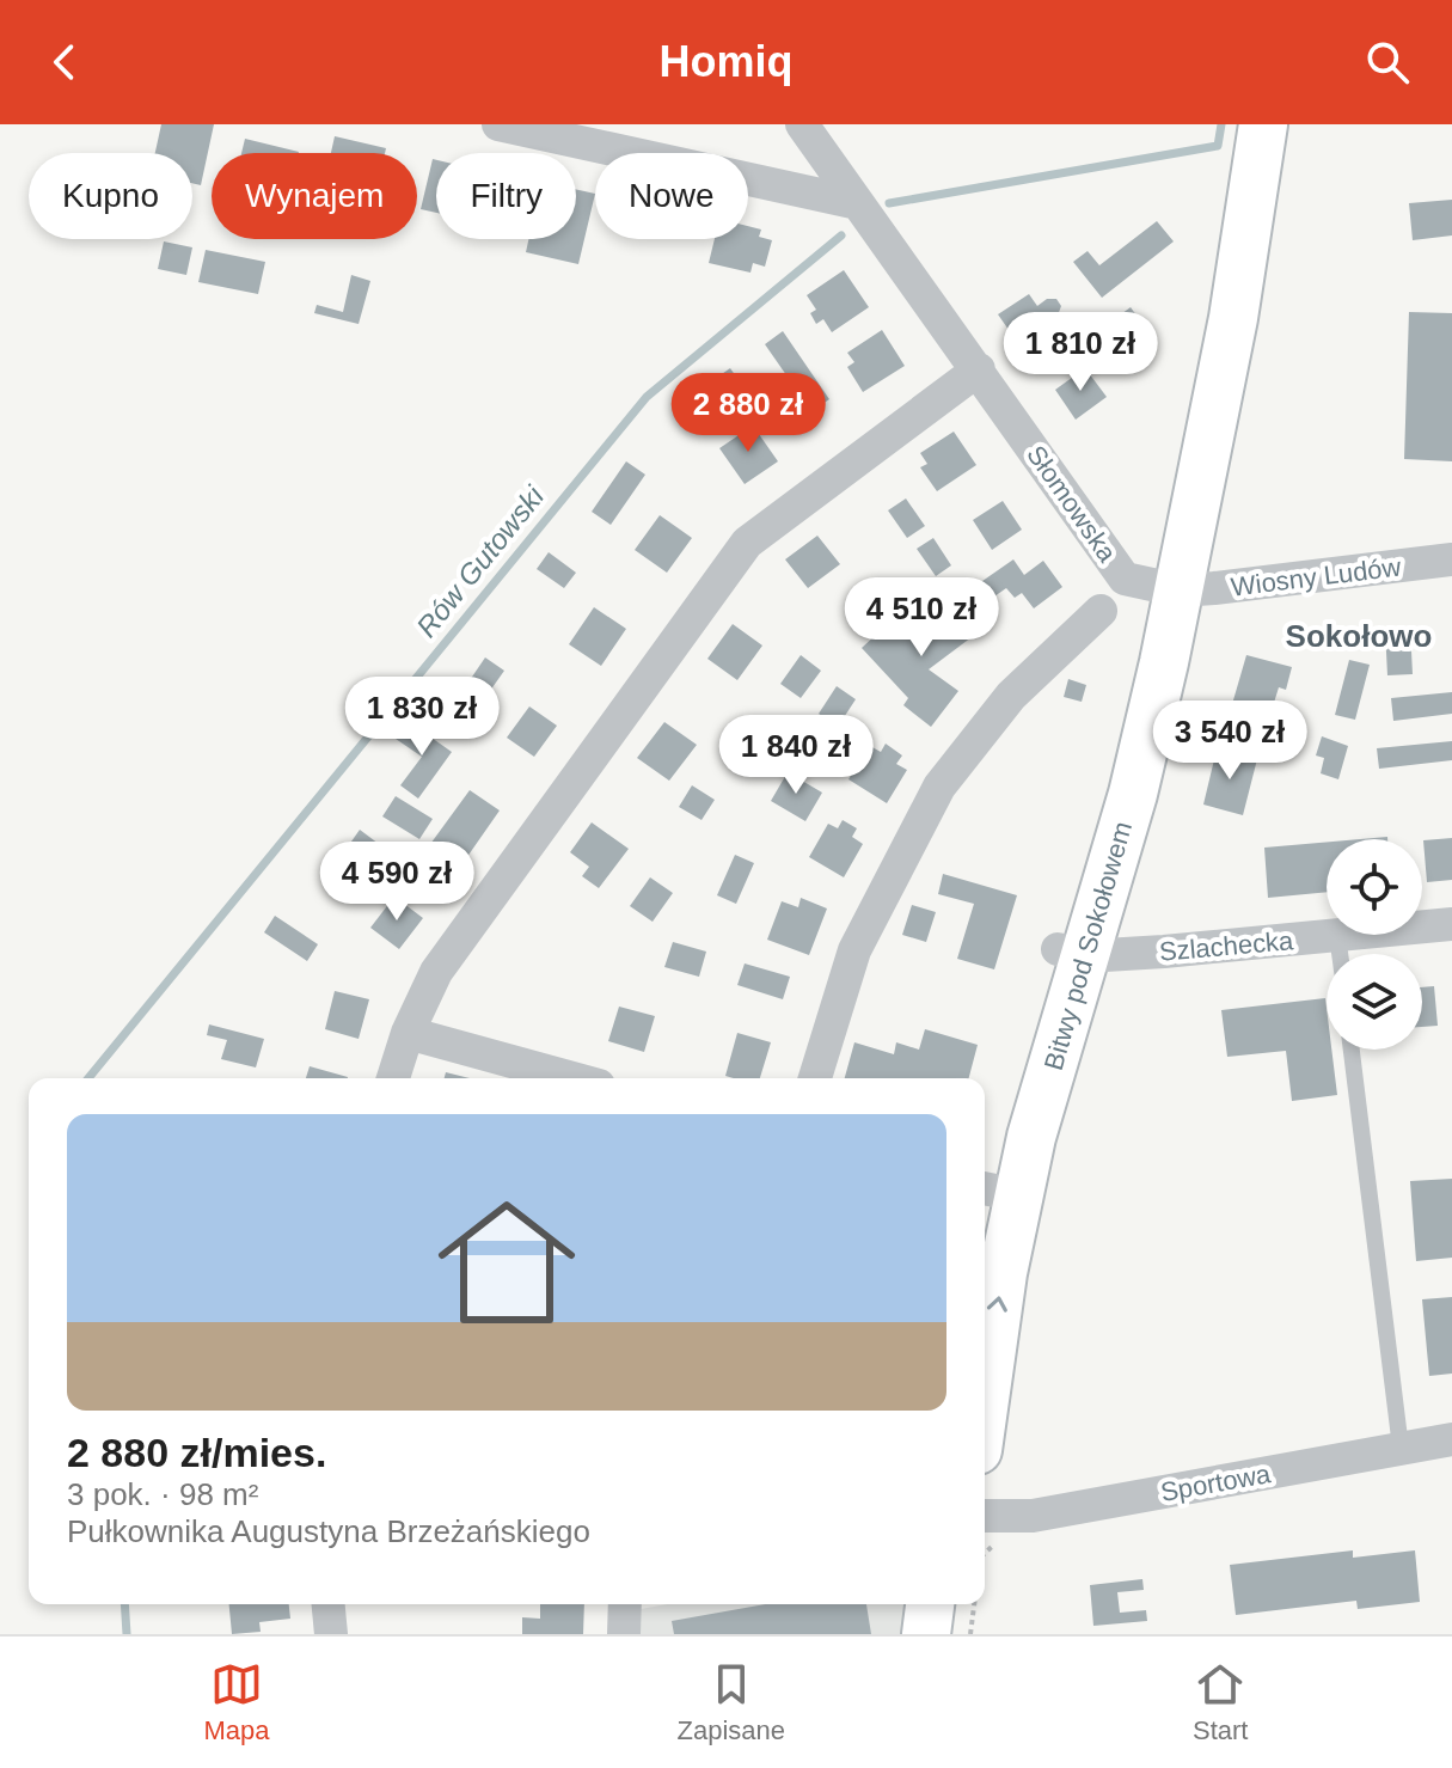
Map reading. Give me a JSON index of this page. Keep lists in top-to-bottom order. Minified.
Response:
{"streets":{"street":["Słomowska","Wiosny Ludów","Bitwy pod Sokołowem","Szlachecka","Sportowa"]},"crossings":[["Słomowska","Wiosny Ludów"],["Słomowska","Bitwy pod Sokołowem"],["Wiosny Ludów","Bitwy pod Sokołowem"],["Bitwy pod Sokołowem","Szlachecka"]],"districts":["Sokołowo"],"water":["Rów Gutowski"],"page":{"header":"Homiq","chip":["Kupno","Wynajem","Filtry","Nowe"],"price":["1 810 zł","2 880 zł","4 510 zł","1 830 zł","3 540 zł","1 840 zł","4 590 zł"],"list":[{"name":"2 880 zł/mies.","note":"3 pok. · 98 m² · Pułkownika Augustyna Brzeżańskiego"}],"tabs":["Mapa","Zapisane","Start"]}}
